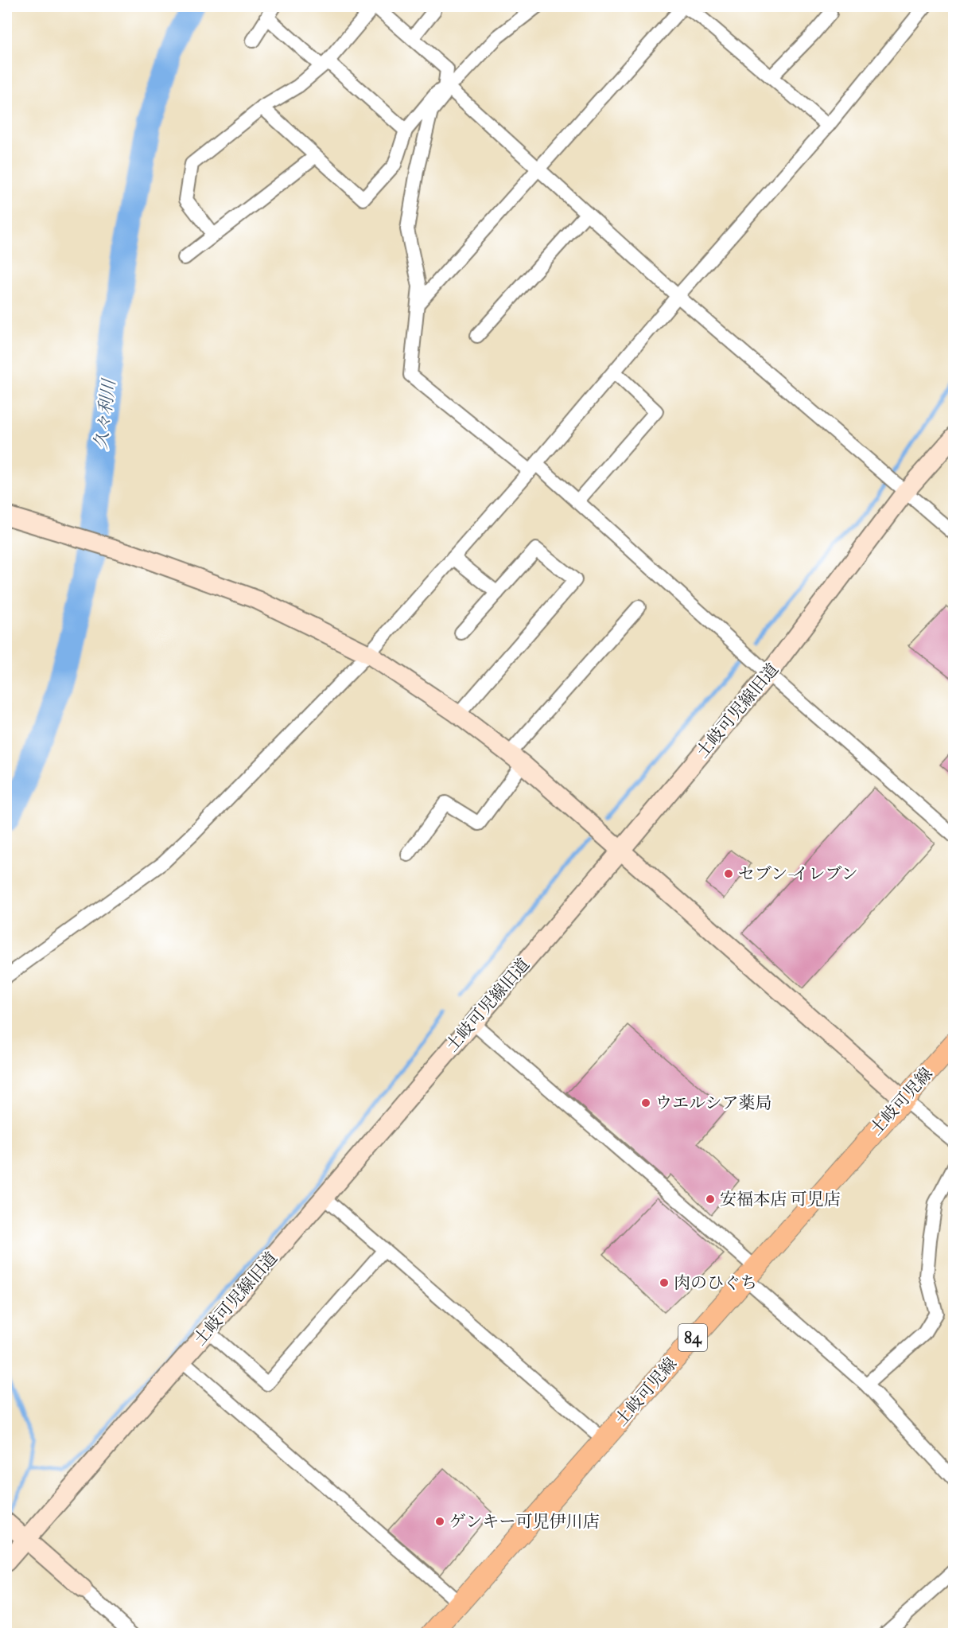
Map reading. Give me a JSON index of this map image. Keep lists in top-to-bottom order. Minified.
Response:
{"streets":{"main road":["土岐可児線","84"],"street":["土岐可児線旧道"]},"water":["久々利川"],"places":["セブン-イレブン","ウエルシア薬局","安福本店 可児店","肉のひぐち","ゲンキー可児伊川店"]}
